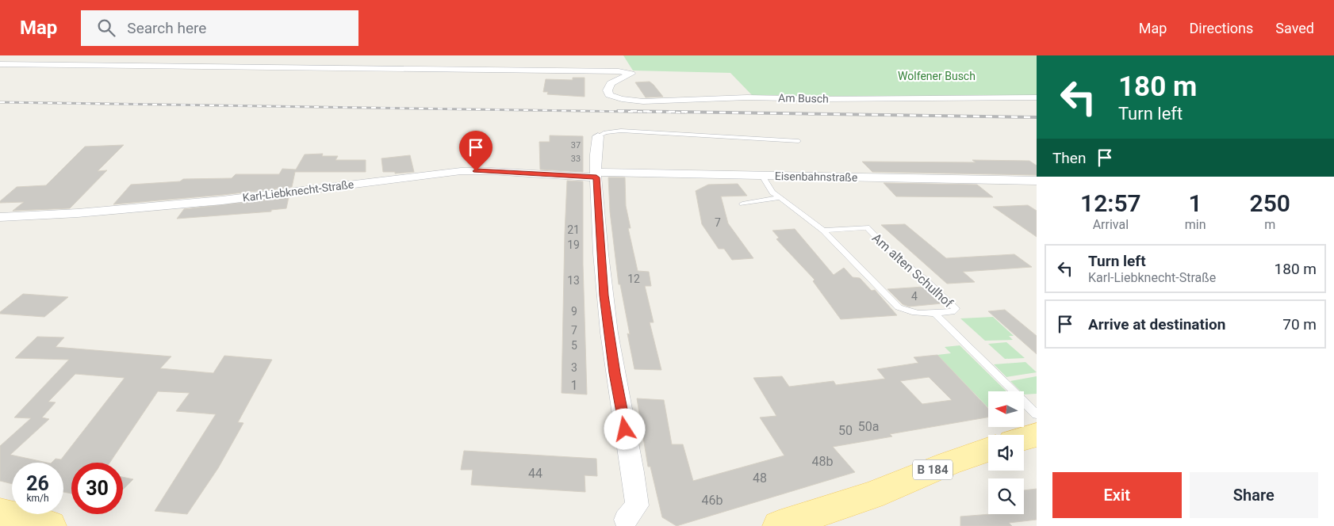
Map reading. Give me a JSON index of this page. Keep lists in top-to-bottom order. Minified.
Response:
{"streets":{"main road":["B 184"],"street":["Am Busch","Eisenbahnstraße","Karl-Liebknecht-Straße"],"lane":["Am alten Schulhof"]},"crossings":[["Eisenbahnstraße","Karl-Liebknecht-Straße"],["Eisenbahnstraße","Am alten Schulhof"]],"parks":["Wolfener Busch"],"house_numbers":["37","33","7","21","19","12","13","4","9","7","5","3","1","50a","50","48b","44","48","46b"],"north":"left","page":{"header":"Map","search":"Search here","nav":["Map","Directions","Saved"],"turn":["180 m","Turn left"],"then":"Then","eta":["12:57","Arrival","1","min","250","m"],"list":[{"name":"Turn left","note":"Karl-Liebknecht-Straße","value":"180 m"},{"name":"Arrive at destination","value":"70 m"}],"speed":"26 km/h","limit":"30","buttons":["Exit","Share"]}}
